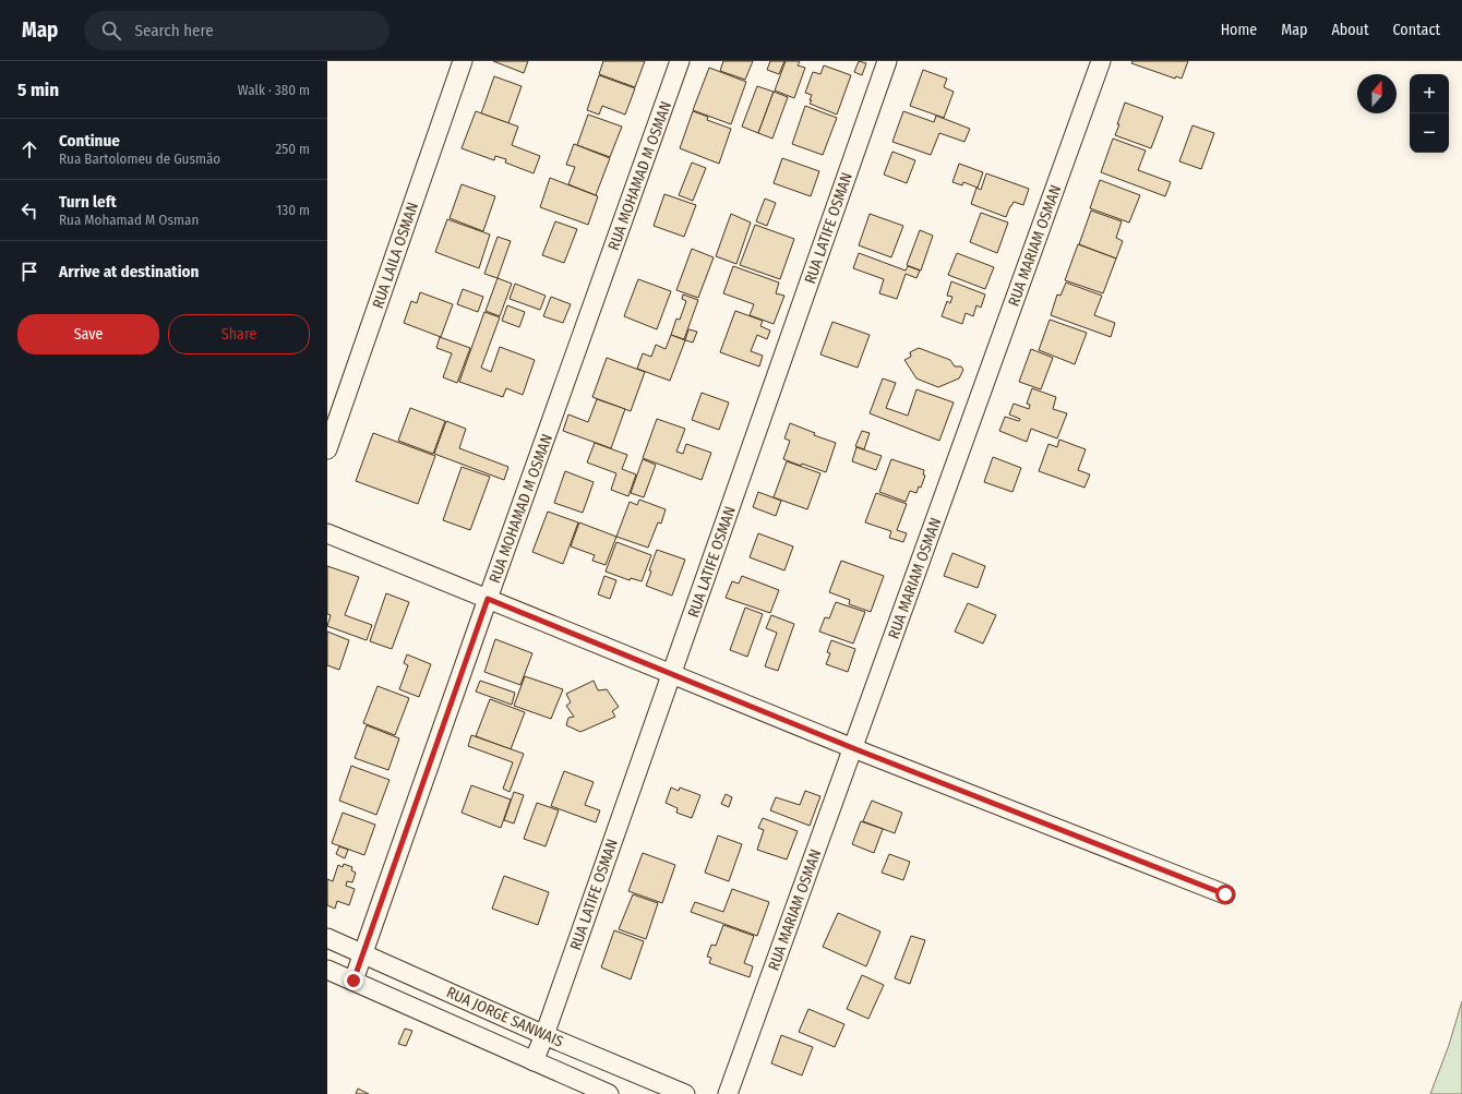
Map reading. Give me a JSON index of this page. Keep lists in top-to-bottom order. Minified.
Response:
{"streets":{"street":["RUA MOHAMAD M OSMAN","RUA LATIFE OSMAN","RUA MARIAM OSMAN","RUA LAILA OSMAN","RUA JORGE SANWAIS"]},"crossings":[["RUA MOHAMAD M OSMAN","RUA JORGE SANWAIS"],["RUA LATIFE OSMAN","RUA JORGE SANWAIS"]],"north":"top","page":{"header":"Map","search":"Search here","nav":["Home","Map","About","Contact"],"heading":["5 min","Walk · 380 m"],"map_buttons":["+","−"],"list":[["Continue","Rua Bartolomeu de Gusmão","250 m"],["Turn left","Rua Mohamad M Osman","130 m"],"Arrive at destination"],"buttons":["Save","Share"]}}
